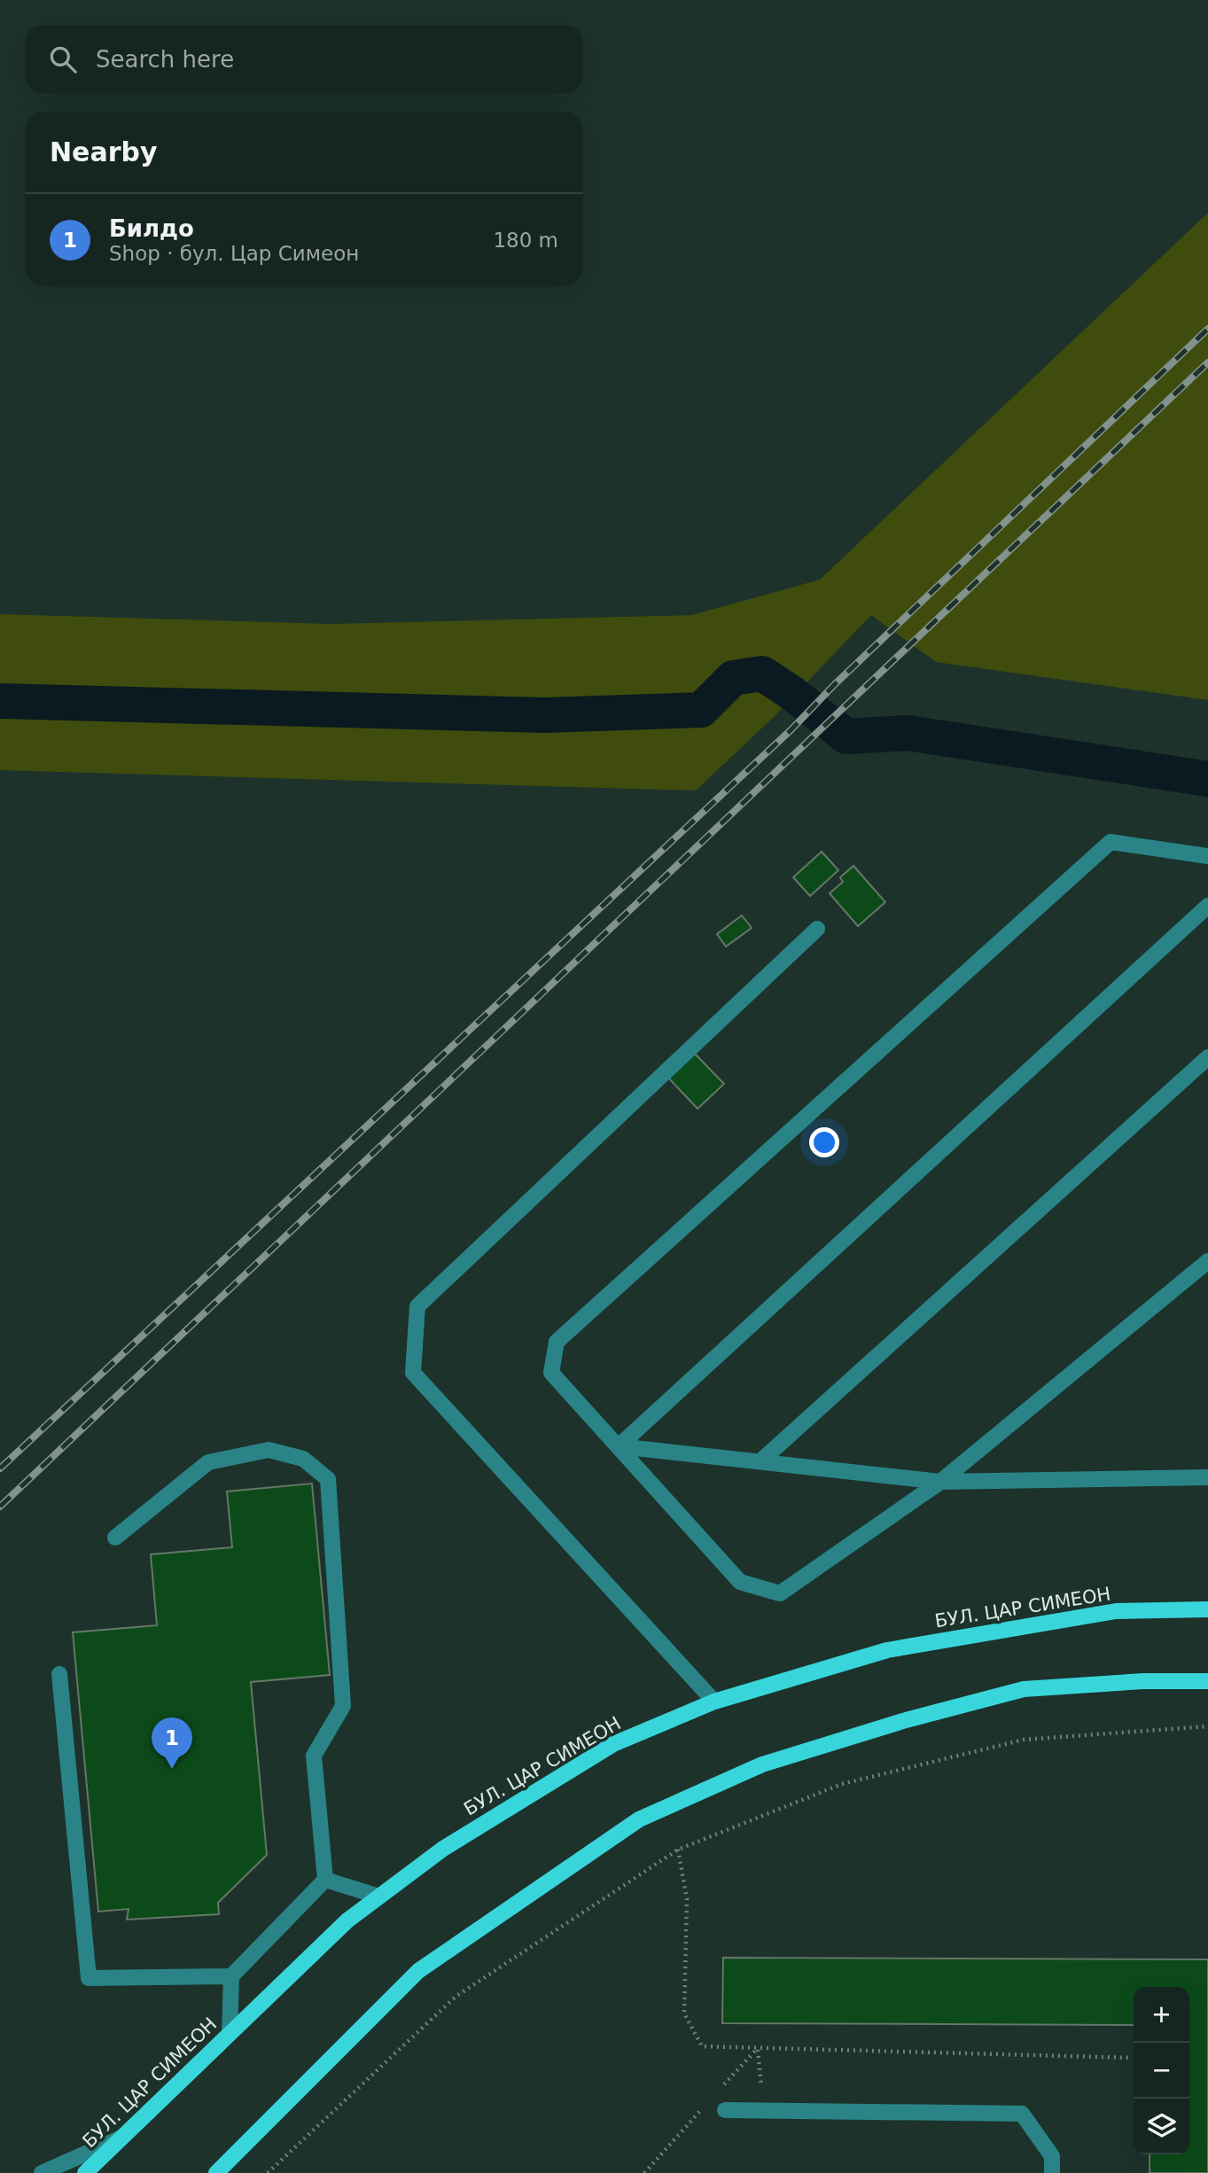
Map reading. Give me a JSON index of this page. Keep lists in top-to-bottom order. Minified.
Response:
{"streets":{"main road":["БУЛ. ЦАР СИМЕОН"]},"page":{"search":"Search here","heading":"Nearby","list":[{"mark":"1","name":"Билдо","note":"Shop · бул. Цар Симеон","value":"180 m"}],"pins":"1","map_buttons":["+","−"]}}
